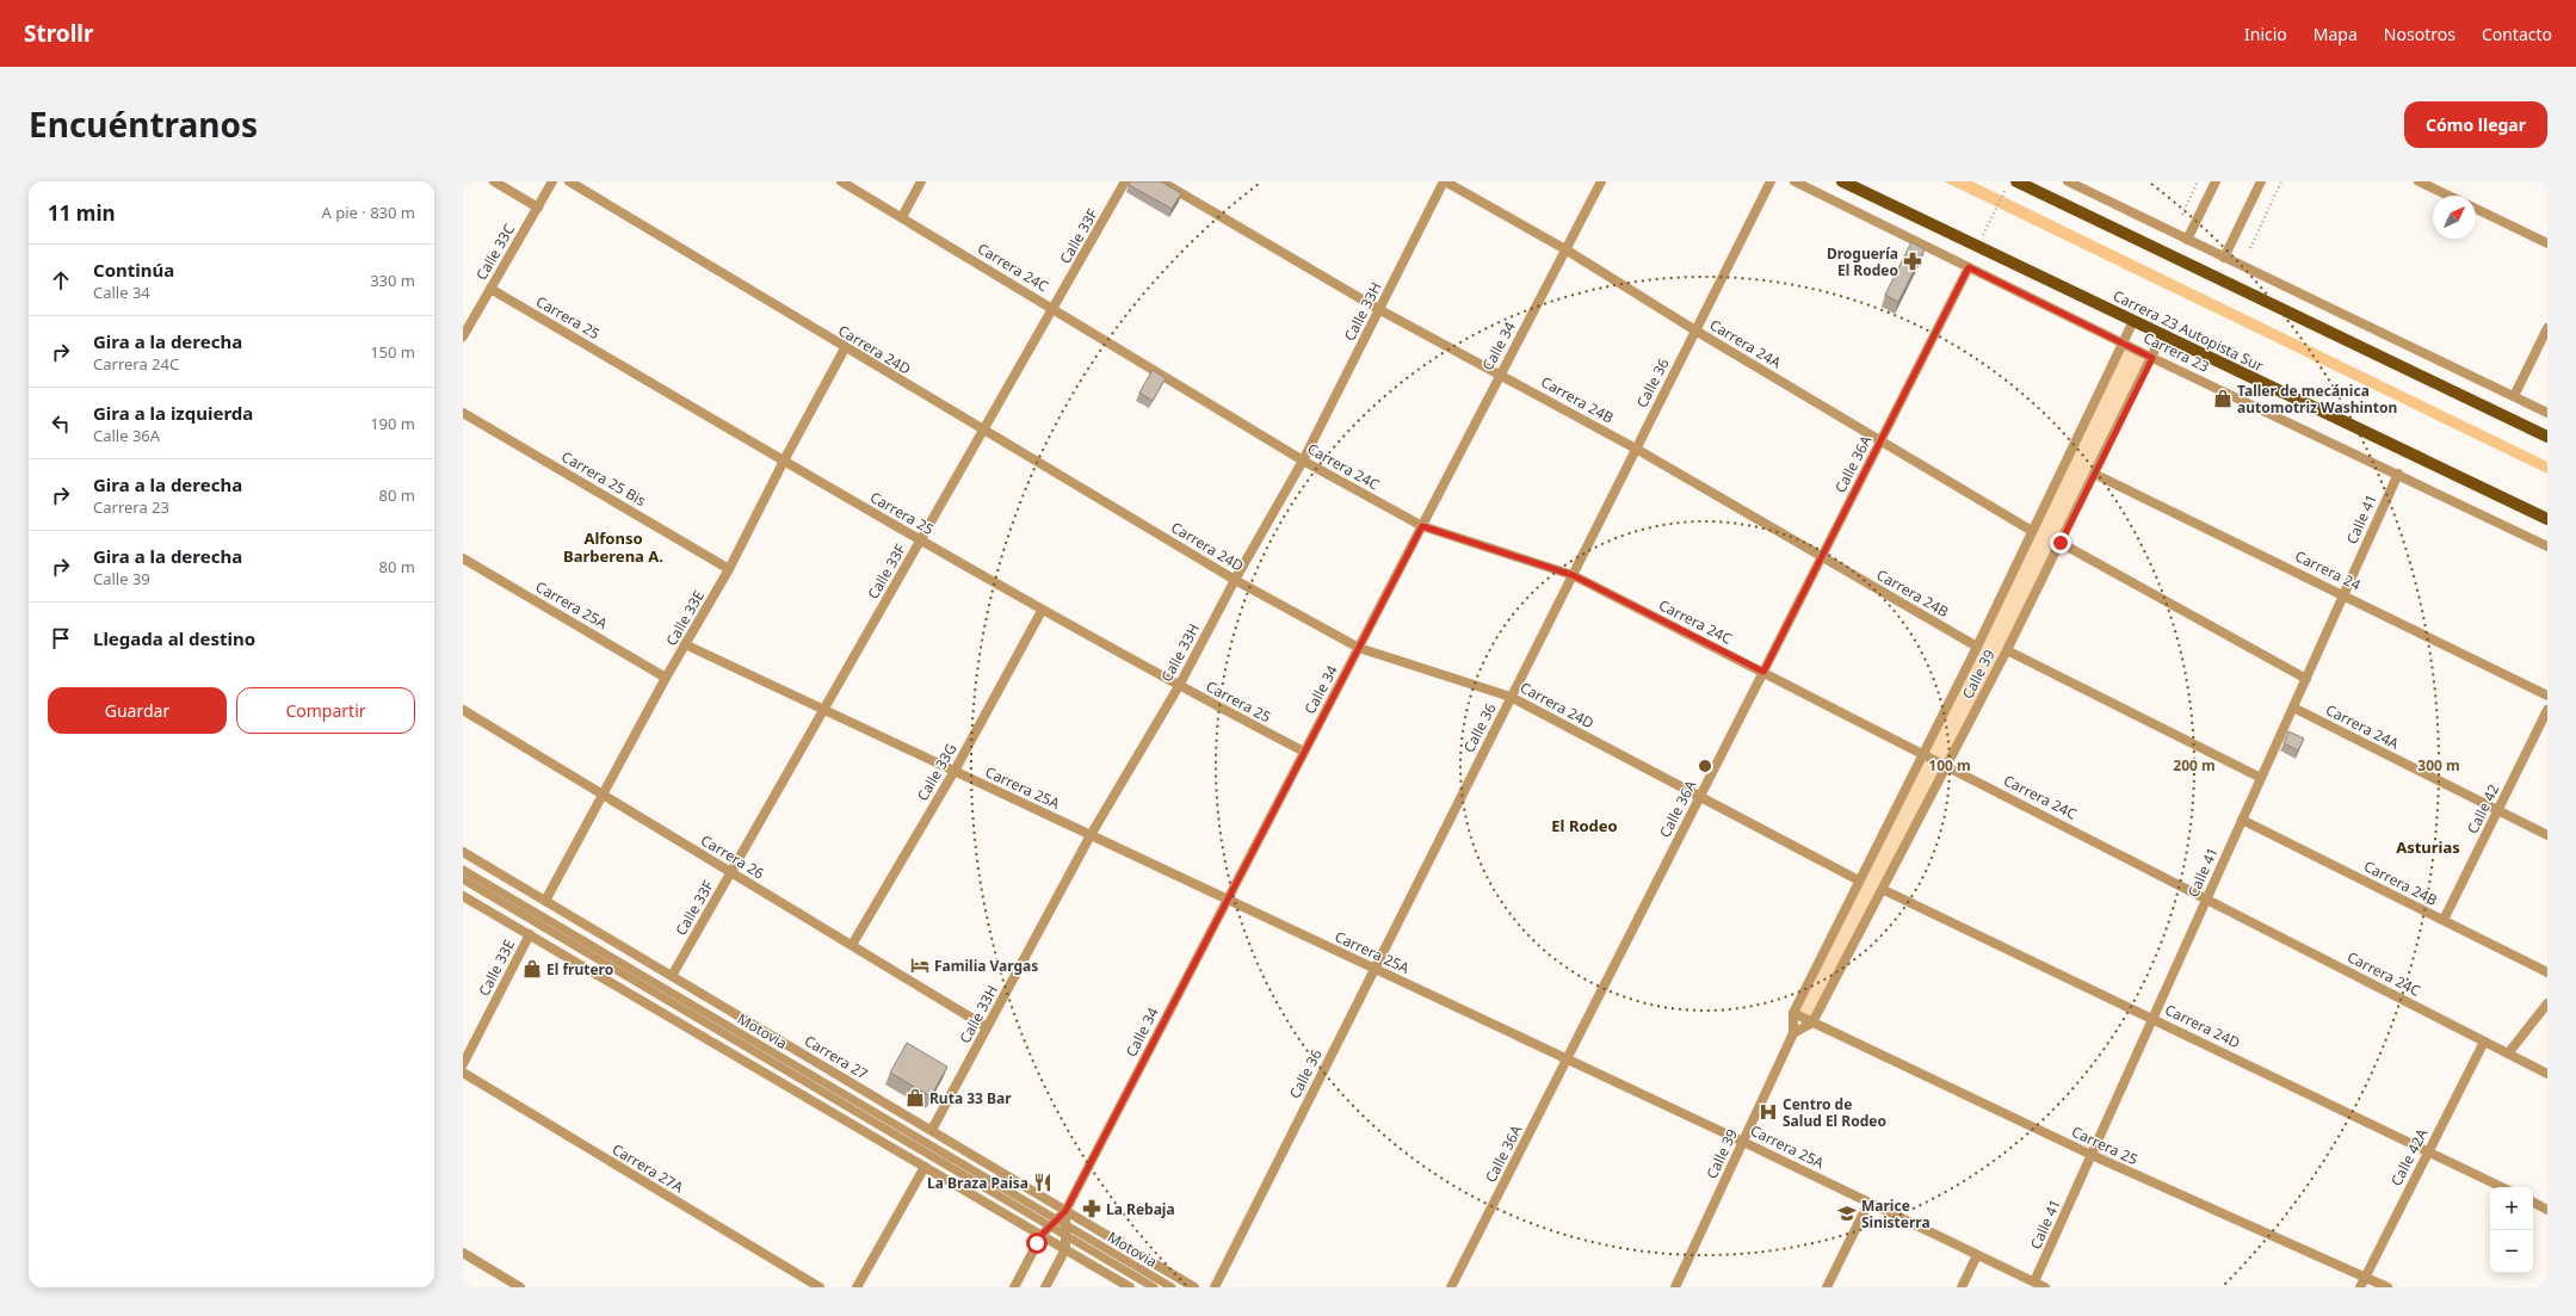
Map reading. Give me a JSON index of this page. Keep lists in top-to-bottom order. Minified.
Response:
{"streets":{"main road":["Carrera 23 Autopista Sur"],"street":["Calle 33F","Calle 33C","Carrera 24C","Calle 33H","Carrera 25","Carrera 24A","Calle 34","Carrera 24D","Carrera 23","Calle 36","Carrera 24B","Calle 36A","Carrera 25 Bis","Calle 41","Carrera 24","Carrera 25A","Calle 33E","Calle 39","Calle 33G","Calle 42","Carrera 26","Carrera 27","Calle 42A","Carrera 27A"],"lane":["Motovia"]},"crossings":[["Calle 33F","Carrera 24C"],["Calle 33F","Carrera 25"],["Calle 33F","Carrera 24D"],["Calle 33F","Carrera 25A"],["Calle 33F","Carrera 26"],["Calle 33F","Carrera 27"],["Calle 33C","Carrera 25"],["Carrera 24C","Calle 33H"],["Carrera 24C","Calle 34"],["Carrera 24C","Calle 36"],["Carrera 24C","Calle 36A"],["Carrera 24C","Calle 41"],["Carrera 24C","Calle 39"],["Carrera 24C","Calle 42A"],["Calle 33H","Carrera 25"],["Calle 33H","Carrera 24A"],["Calle 33H","Carrera 24D"],["Calle 33H","Carrera 24B"],["Calle 33H","Carrera 25A"],["Calle 33H","Carrera 26"],["Calle 33H","Carrera 27"],["Carrera 25","Calle 34"],["Carrera 25","Calle 41"],["Carrera 25","Calle 33E"],["Carrera 25","Calle 39"],["Carrera 25","Calle 33G"],["Carrera 25","Calle 42A"],["Carrera 23 Autopista Sur","Calle 39"],["Carrera 24A","Calle 34"],["Carrera 24A","Calle 36"],["Carrera 24A","Calle 36A"],["Carrera 24A","Calle 41"],["Carrera 24A","Calle 39"],["Carrera 24A","Calle 42"],["Calle 34","Carrera 24D"],["Calle 34","Carrera 24B"],["Calle 34","Carrera 25A"],["Calle 34","Motovia"],["Calle 34","Carrera 27"],["Carrera 24D","Calle 36"],["Carrera 24D","Calle 36A"],["Carrera 24D","Calle 41"],["Carrera 24D","Calle 33E"],["Carrera 24D","Calle 39"],["Carrera 24D","Calle 42A"],["Carrera 23","Calle 36A"],["Carrera 23","Calle 41"],["Carrera 23","Calle 39"],["Calle 36","Carrera 24B"],["Calle 36","Carrera 25A"],["Carrera 24B","Calle 36A"],["Carrera 24B","Calle 41"],["Carrera 24B","Calle 39"],["Carrera 24B","Calle 42"],["Calle 36A","Carrera 25A"],["Carrera 25 Bis","Calle 33E"],["Calle 41","Carrera 24"],["Calle 41","Carrera 25A"],["Carrera 24","Calle 39"],["Carrera 25A","Calle 33E"],["Carrera 25A","Calle 39"],["Carrera 25A","Calle 33G"],["Calle 33E","Carrera 26"],["Calle 33E","Carrera 27"],["Calle 33G","Carrera 26"]],"districts":["Alfonso Barberena A.","El Rodeo","Asturias"],"places":{"pharmacy":["Droguería El Rodeo","La Rebaja"],"shop":["Taller de mecánica automotriz Washinton","El frutero","Ruta 33 Bar"],"hotel":["Familia Vargas"],"hospital":["Centro de Salud El Rodeo"],"restaurant":["La Braza Paisa"],"school or university":["Marice Sinisterra"]},"north":"top right","page":{"header":"Strollr","nav":["Inicio","Mapa","Nosotros","Contacto"],"title":"Encuéntranos","buttons":["Cómo llegar",["Guardar","Compartir"]],"heading":["11 min","A pie · 830 m"],"list":[["Continúa","Calle 34","330 m"],["Gira a la derecha","Carrera 24C","150 m"],["Gira a la izquierda","Calle 36A","190 m"],["Gira a la derecha","Carrera 23","80 m"],["Gira a la derecha","Calle 39","80 m"],"Llegada al destino"],"map_buttons":["+","−"]},"rings":["100 m","200 m","300 m"]}
